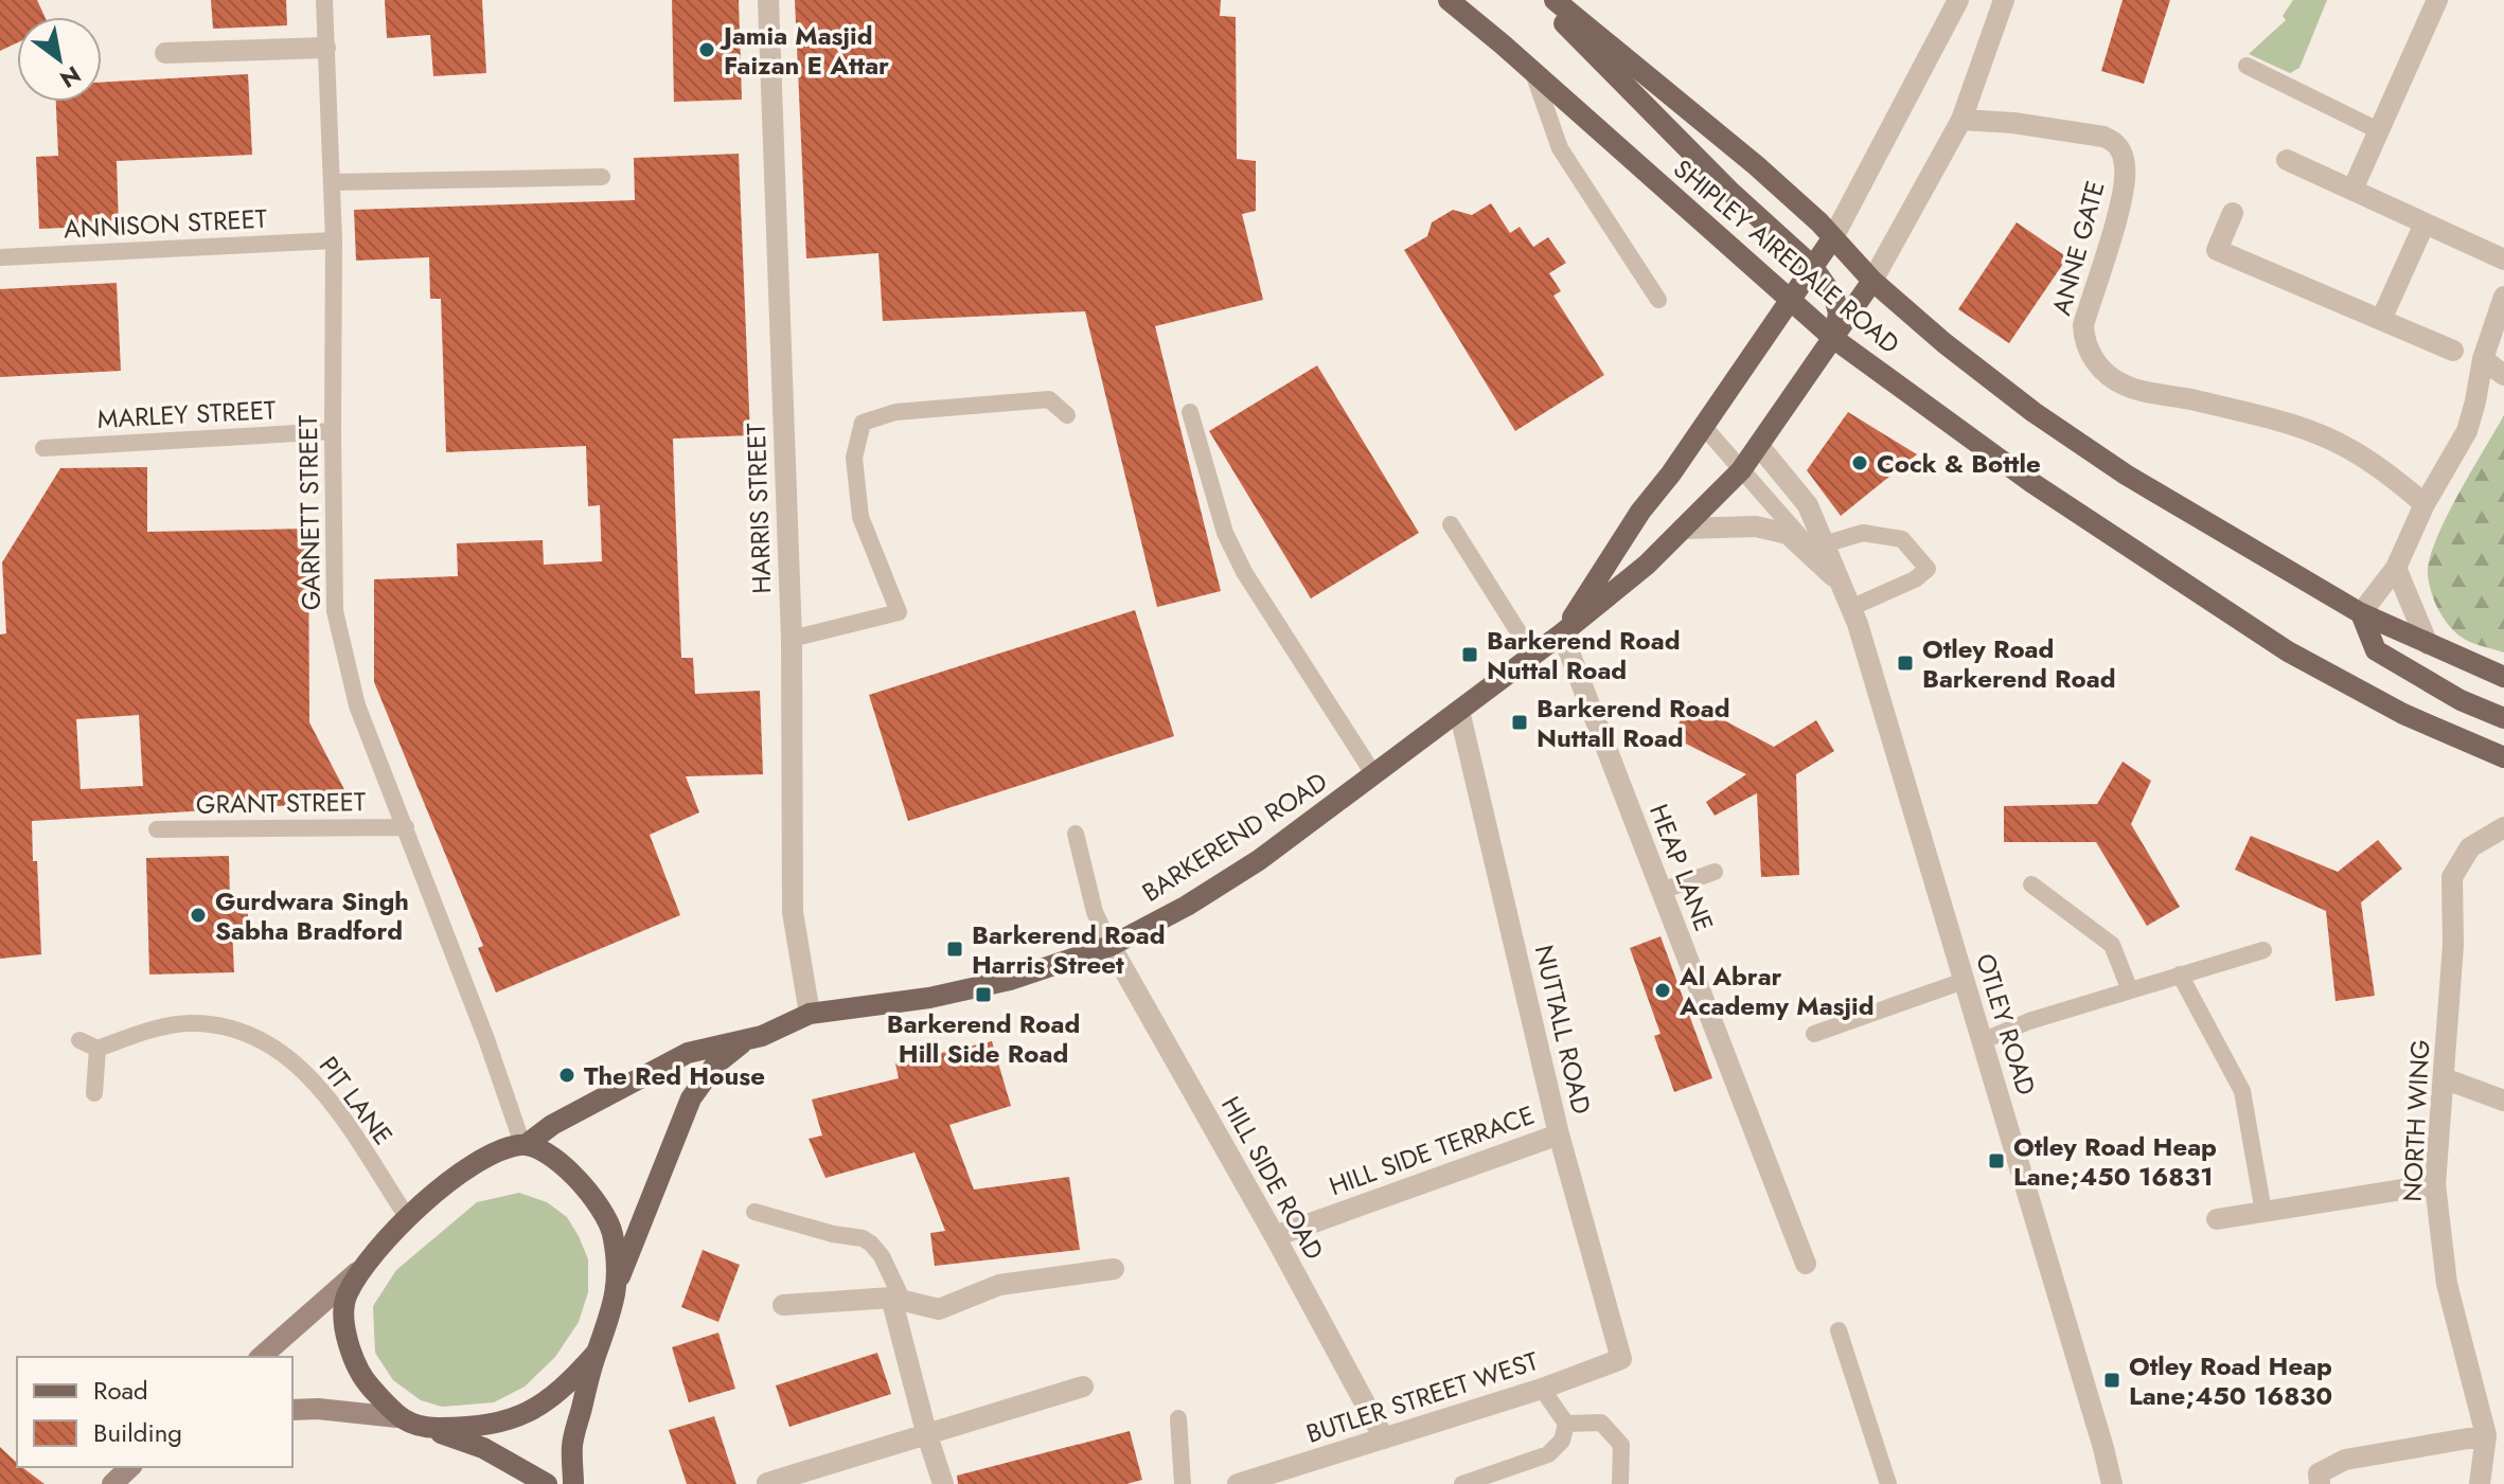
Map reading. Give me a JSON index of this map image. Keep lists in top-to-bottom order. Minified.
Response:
{"streets":{"main road":["SHIPLEY AIREDALE ROAD","BARKEREND ROAD"],"street":["ANNE GATE","HARRIS STREET","HEAP LANE","OTLEY ROAD","NUTTALL ROAD","NORTH WING","HILL SIDE TERRACE","HILL SIDE ROAD","BUTLER STREET WEST"],"lane":["ANNISON STREET","MARLEY STREET","GARNETT STREET","GRANT STREET","PIT LANE"]},"crossings":[["ANNISON STREET","GARNETT STREET"],["ANNE GATE","BARKEREND ROAD"],["SHIPLEY AIREDALE ROAD","BARKEREND ROAD"],["MARLEY STREET","GARNETT STREET"],["HARRIS STREET","BARKEREND ROAD"],["GARNETT STREET","GRANT STREET"],["GARNETT STREET","BARKEREND ROAD"],["GARNETT STREET","PIT LANE"],["BARKEREND ROAD","HEAP LANE"],["BARKEREND ROAD","OTLEY ROAD"],["BARKEREND ROAD","NUTTALL ROAD"],["BARKEREND ROAD","PIT LANE"],["BARKEREND ROAD","HILL SIDE ROAD"],["NUTTALL ROAD","HILL SIDE TERRACE"],["NUTTALL ROAD","BUTLER STREET WEST"],["HILL SIDE TERRACE","HILL SIDE ROAD"],["HILL SIDE ROAD","BUTLER STREET WEST"]],"places":{"other":["Jamia Masjid Faizan E Attar","Cock & Bottle","Gurdwara Singh Sabha Bradford","Al Abrar Academy Masjid","The Red House"],"transit":["Barkerend Road Nuttal Road","Otley Road Barkerend Road","Barkerend Road Nuttall Road","Barkerend Road Harris Street","Barkerend Road Hill Side Road","Otley Road Heap Lane;450 16831","Otley Road Heap Lane;450 16830"]},"legend":["Road","Building"],"north":"bottom right"}
